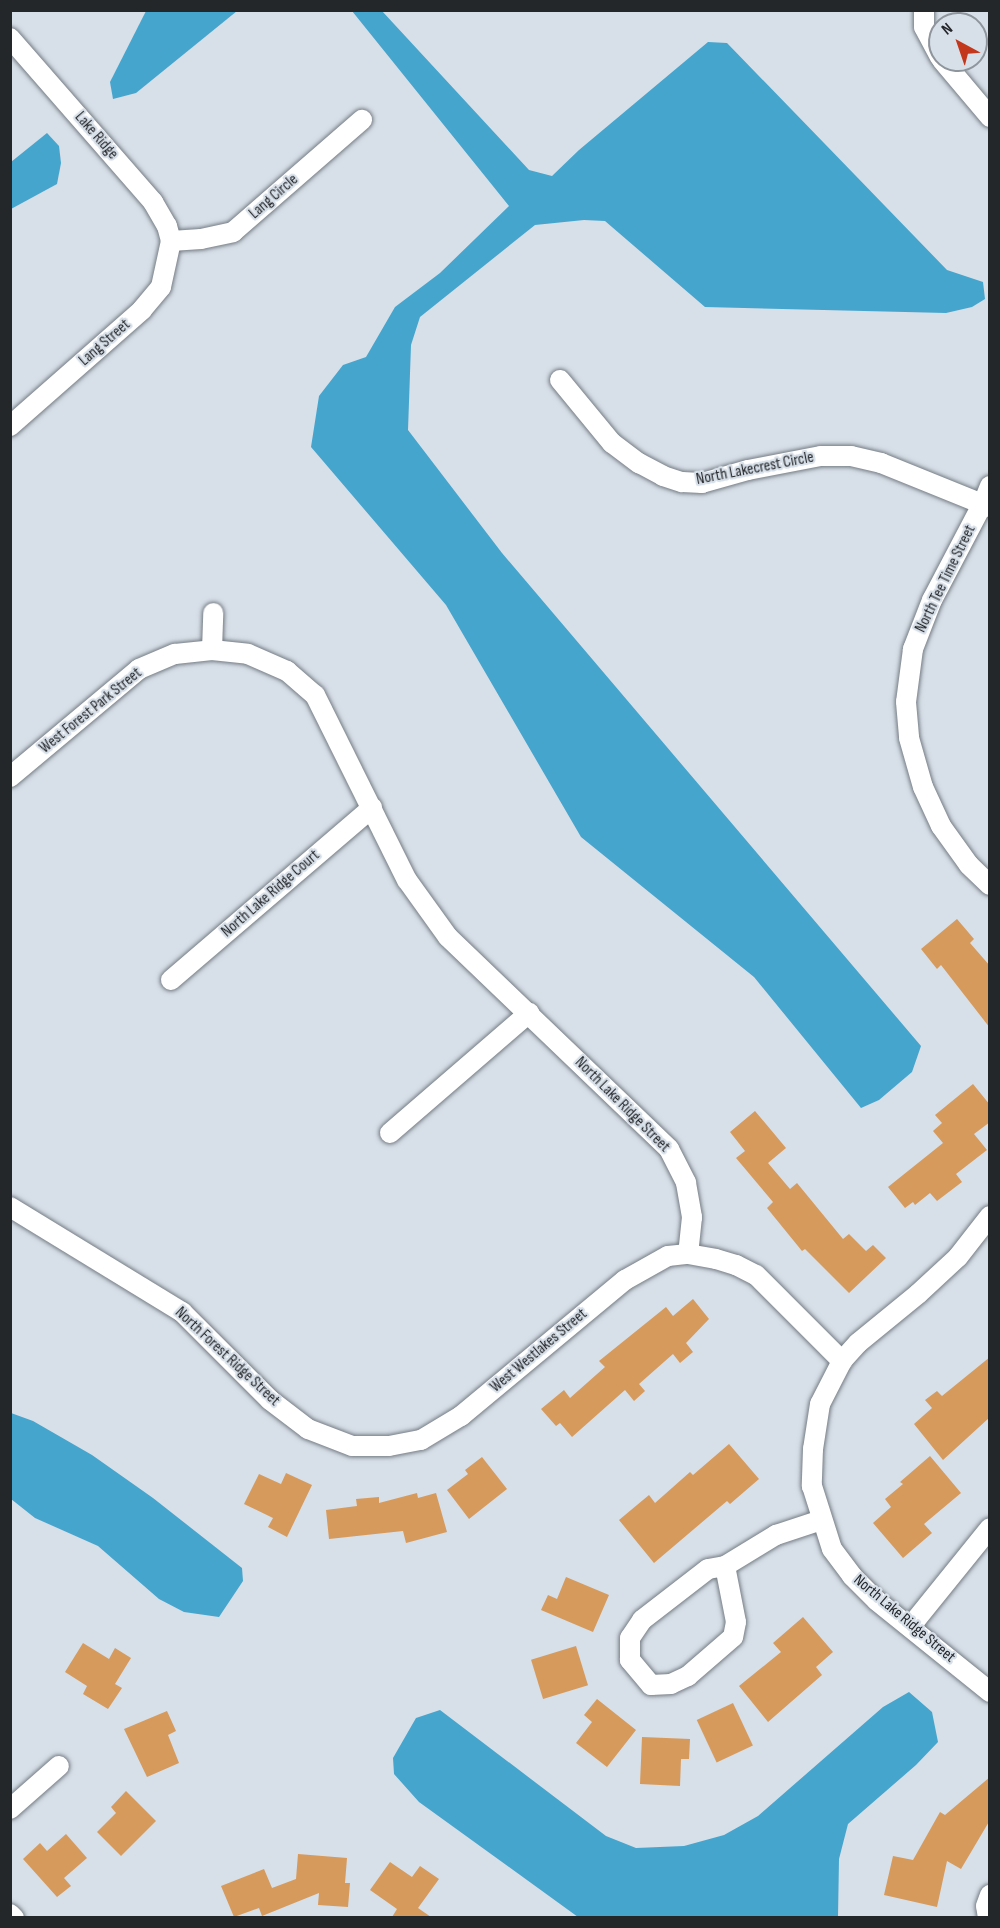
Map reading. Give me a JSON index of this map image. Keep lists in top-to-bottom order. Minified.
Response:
{"streets":{"street":["Lake Ridge","Lang Circle","Lang Street","North Lakecrest Circle","North Tee Time Street","West Forest Park Street","North Lake Ridge Court","North Lake Ridge Street","West Westlakes Street","North Forest Ridge Street"]},"crossings":[["Lake Ridge","Lang Circle"],["Lake Ridge","Lang Street"],["Lang Circle","Lang Street"],["North Lakecrest Circle","North Tee Time Street"],["West Forest Park Street","North Lake Ridge Street"],["North Lake Ridge Court","North Lake Ridge Street"],["North Lake Ridge Street","West Westlakes Street"],["West Westlakes Street","North Forest Ridge Street"]],"north":"top left"}
